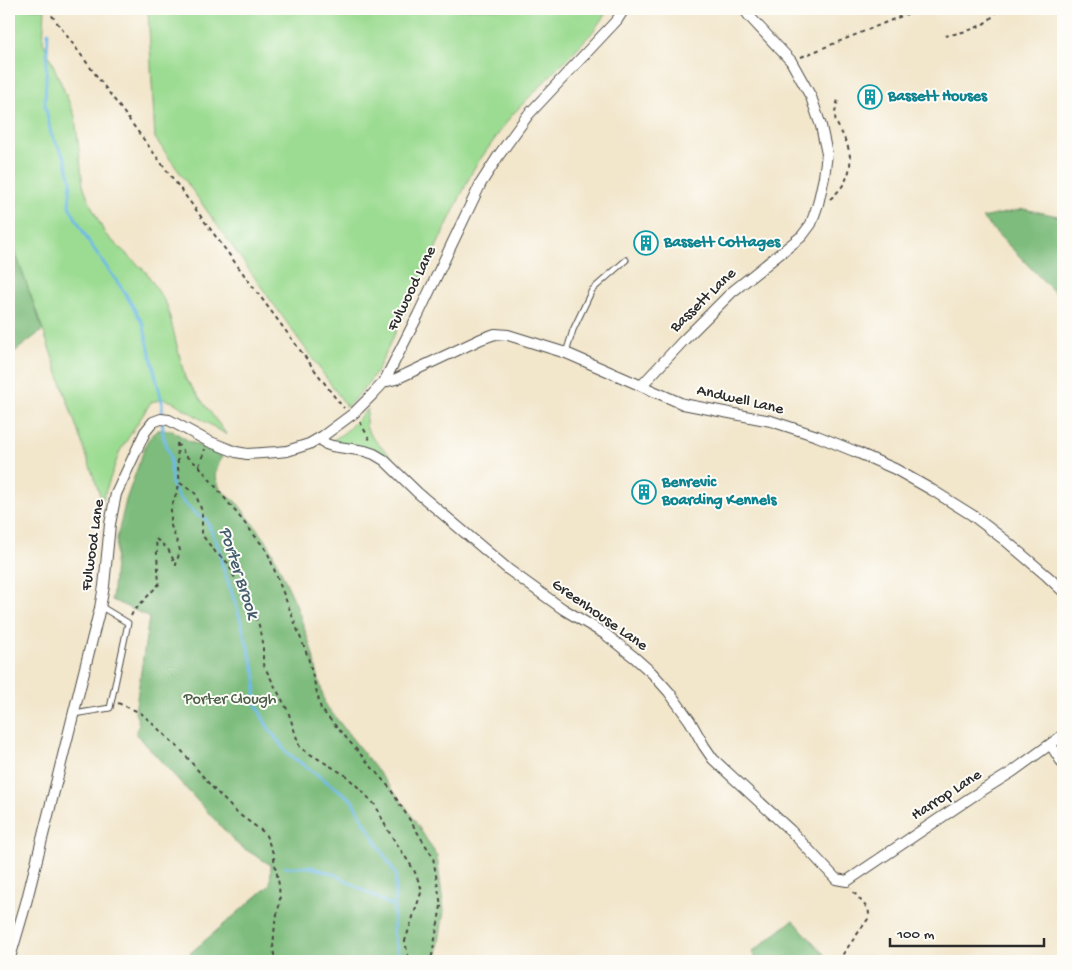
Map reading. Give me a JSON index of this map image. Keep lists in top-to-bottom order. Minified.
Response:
{"streets":{"street":["Fulwood Lane","Bassett Lane","Andwell Lane","Greenhouse Lane","Harrop Lane"]},"crossings":[["Fulwood Lane","Andwell Lane"],["Fulwood Lane","Greenhouse Lane"],["Bassett Lane","Andwell Lane"],["Greenhouse Lane","Harrop Lane"]],"water":["Porter Brook"],"parks":["Porter Clough"],"places":{"building":["Bassett Houses","Bassett Cottages","Benrevic Boarding Kennels"]},"scale_bar":"100 m"}
